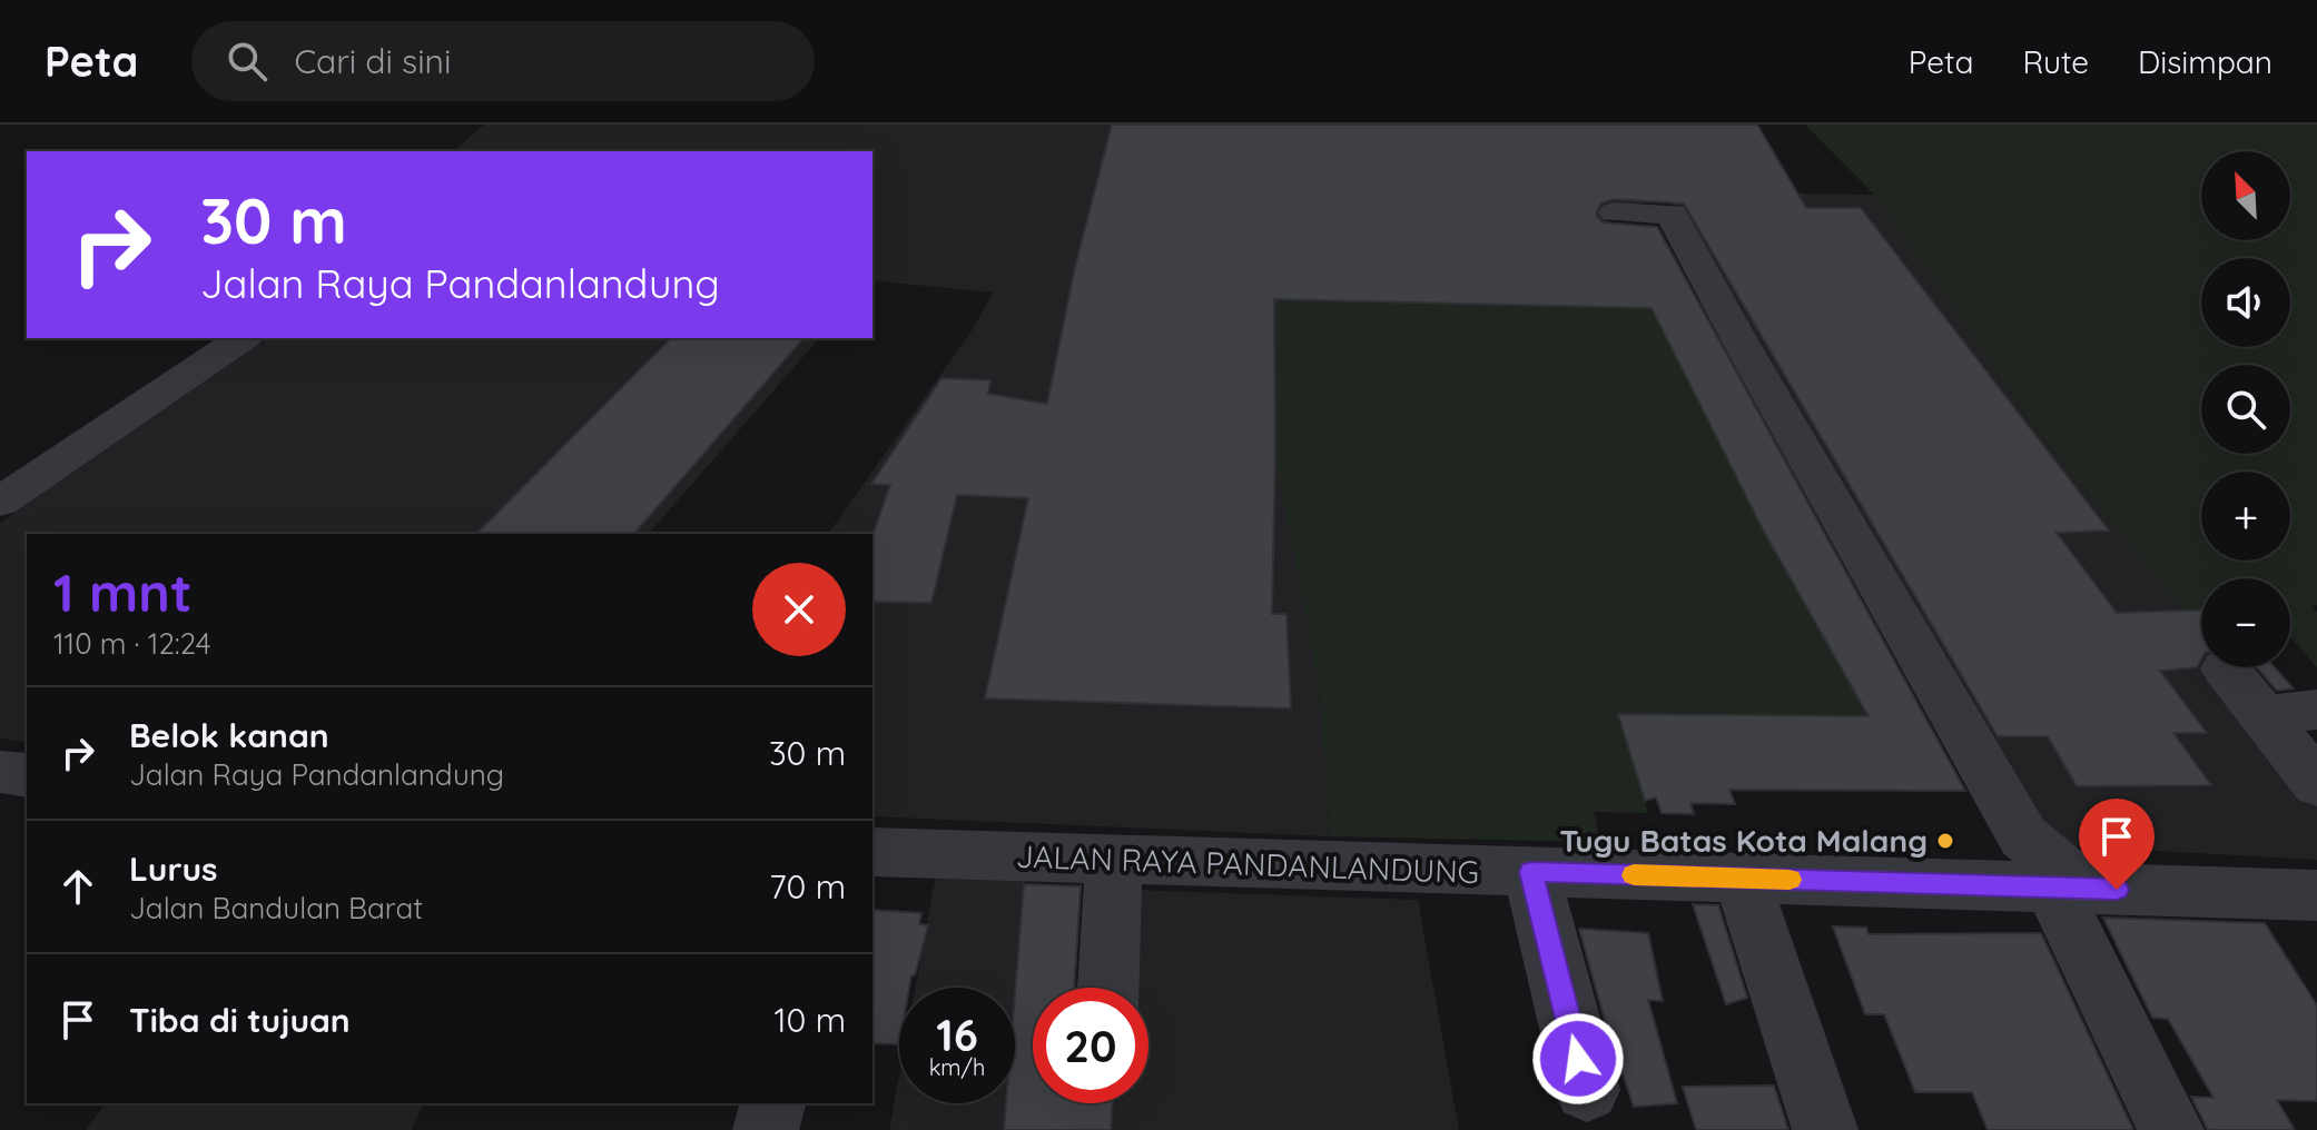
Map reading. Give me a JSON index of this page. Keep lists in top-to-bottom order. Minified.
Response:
{"streets":{"street":["JALAN RAYA PANDANLANDUNG"]},"places":["Tugu Batas Kota Malang"],"north":"top left","page":{"header":"Peta","search":"Cari di sini","nav":["Peta","Rute","Disimpan"],"map_buttons":["+","−"],"turn":["30 m","Jalan Raya Pandanlandung"],"heading":["1 mnt","110 m · 12:24"],"list":[{"name":"Belok kanan","note":"Jalan Raya Pandanlandung","value":"30 m"},{"name":"Lurus","note":"Jalan Bandulan Barat","value":"70 m"},{"name":"Tiba di tujuan","value":"10 m"}],"speed":"16 km/h","limit":"20"}}
